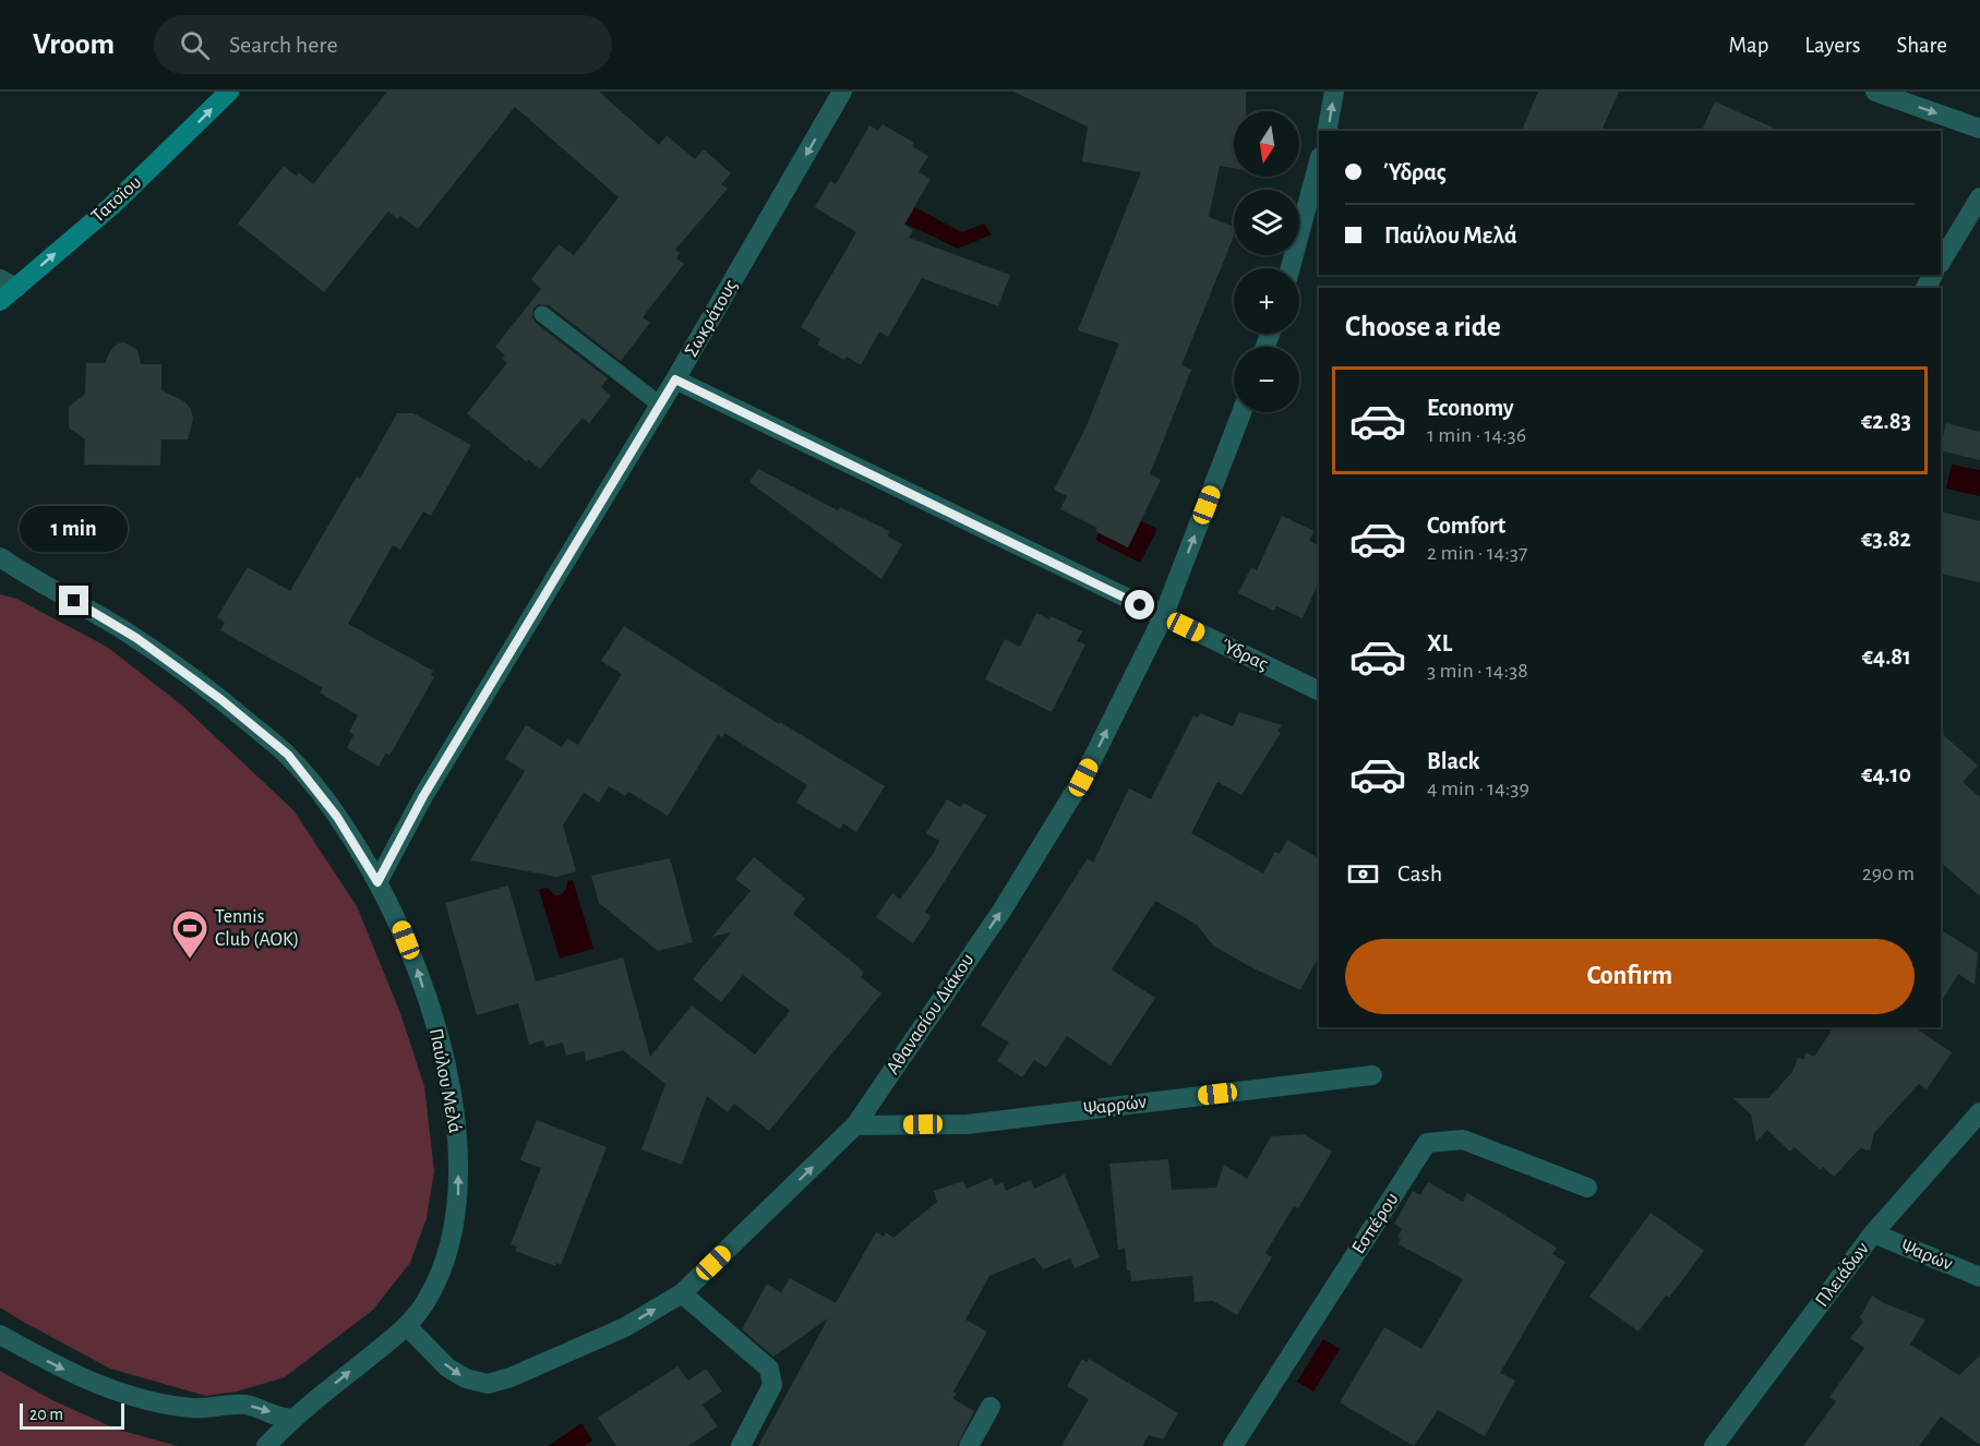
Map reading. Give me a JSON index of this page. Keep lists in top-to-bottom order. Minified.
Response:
{"streets":{"main road":["Τατοΐου"],"street":["Σωκράτους","Ύδρας","Αθανασίου Διάκου","Παύλου Μελά","Ψαρρών","Εσπέρου","Ψαρών","Πλειάδων"]},"crossings":[["Σωκράτους","Ύδρας"],["Σωκράτους","Παύλου Μελά"],["Ύδρας","Αθανασίου Διάκου"],["Αθανασίου Διάκου","Παύλου Μελά"],["Αθανασίου Διάκου","Ψαρρών"],["Ψαρών","Πλειάδων"]],"one_way":["Τατοΐου","Σωκράτους","Αθανασίου Διάκου","Παύλου Μελά"],"places":{"sports":["Tennis Club (AOK)"]},"scale_bar":"20 m","north":"bottom","page":{"header":"Vroom","search":"Search here","nav":["Map","Layers","Share"],"map_buttons":["+","−"],"banner":["Ύδρας","Παύλου Μελά"],"heading":"Choose a ride","list":[{"name":"Economy","note":"1 min · 14:36","value":"€2.83"},{"name":"Comfort","note":"2 min · 14:37","value":"€3.82"},{"name":"XL","note":"3 min · 14:38","value":"€4.81"},{"name":"Black","note":"4 min · 14:39","value":"€4.10"}],"bubble":"1 min","pay":["Cash","290 m"],"buttons":"Confirm","scale":"20 m"}}
